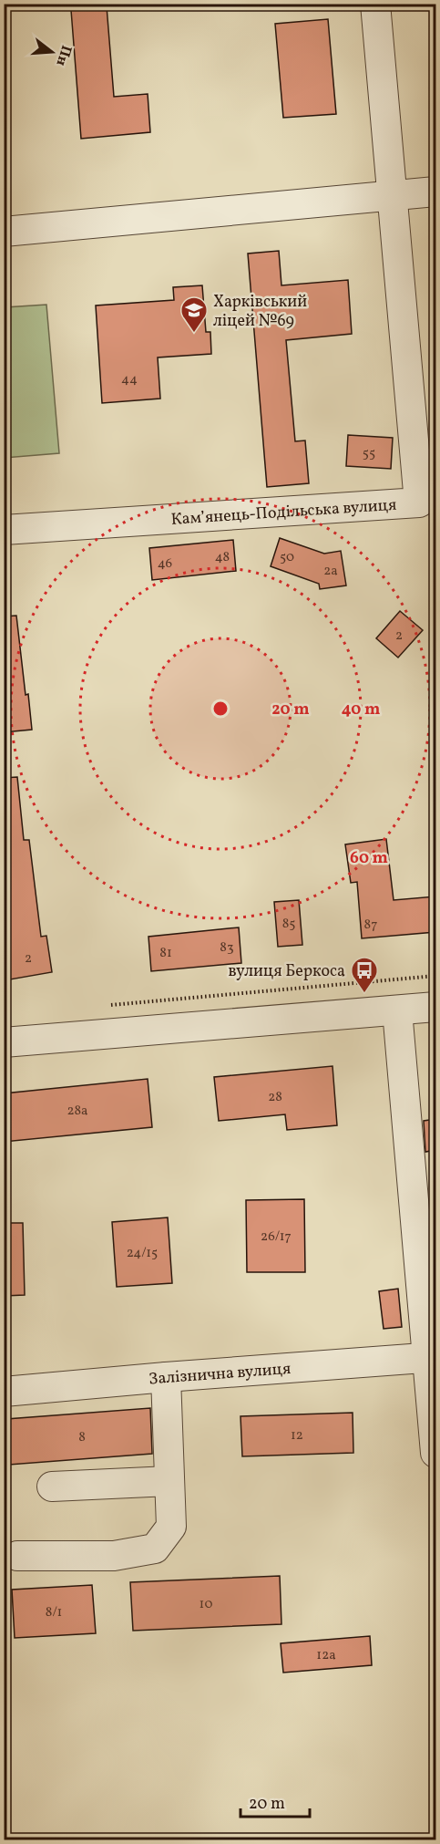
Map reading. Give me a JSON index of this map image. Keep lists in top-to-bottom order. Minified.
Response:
{"streets":{"street":["Кам’янець-Подільська вулиця","Залізнична вулиця"]},"places":{"school or university":["Харківський ліцей №69"],"bus stop":["вулиця Беркоса"]},"house_numbers":["44","55","48","50","46","2а","2","85","87","83","81","2","28","28а","26/17","24/15","12","8","10","8/1","12а"],"scale_bar":"20 m","north":"right","rings":["20 m","40 m","60 m"]}
